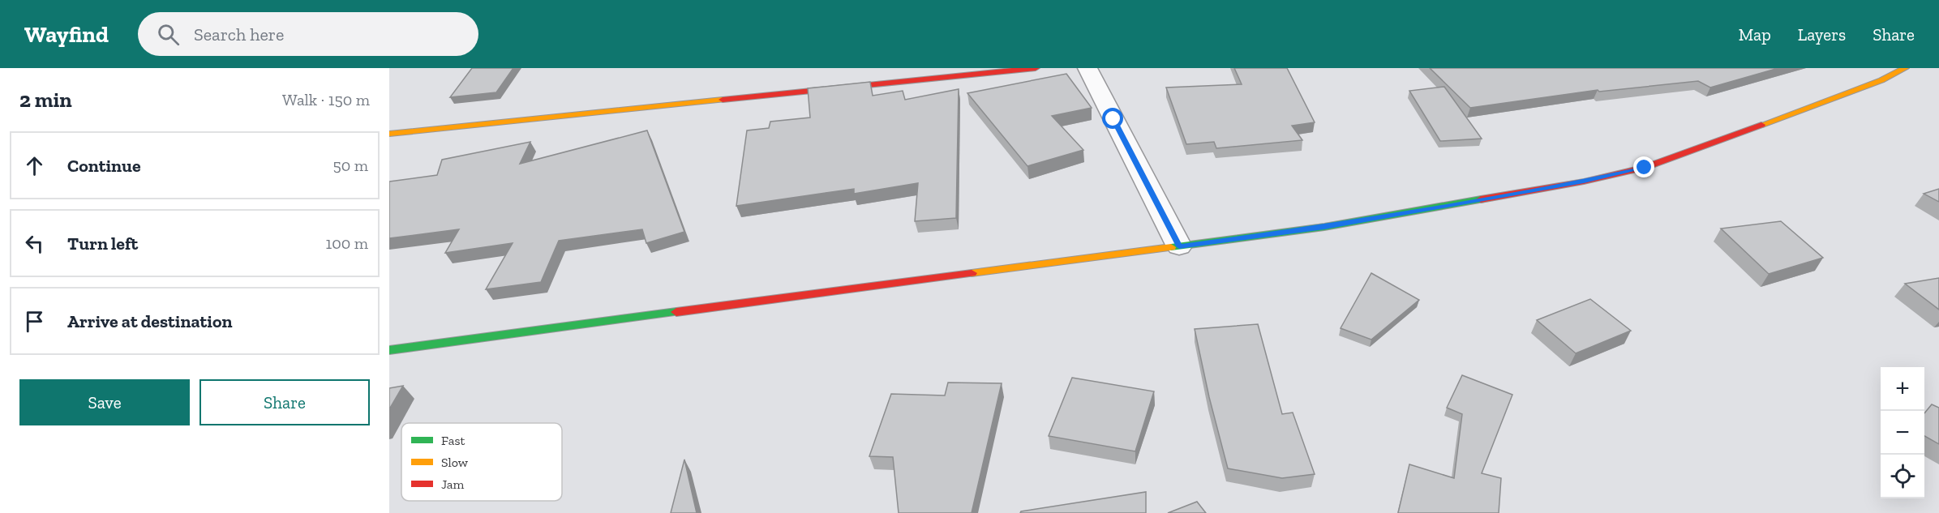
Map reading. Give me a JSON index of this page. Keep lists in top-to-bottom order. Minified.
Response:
{"legend":["Fast","Slow","Jam"],"page":{"header":"Wayfind","search":"Search here","nav":["Map","Layers","Share"],"heading":["2 min","Walk · 150 m"],"list":[["Continue","50 m"],["Turn left","100 m"],"Arrive at destination"],"buttons":["Save","Share"],"map_buttons":["+","−"]}}
